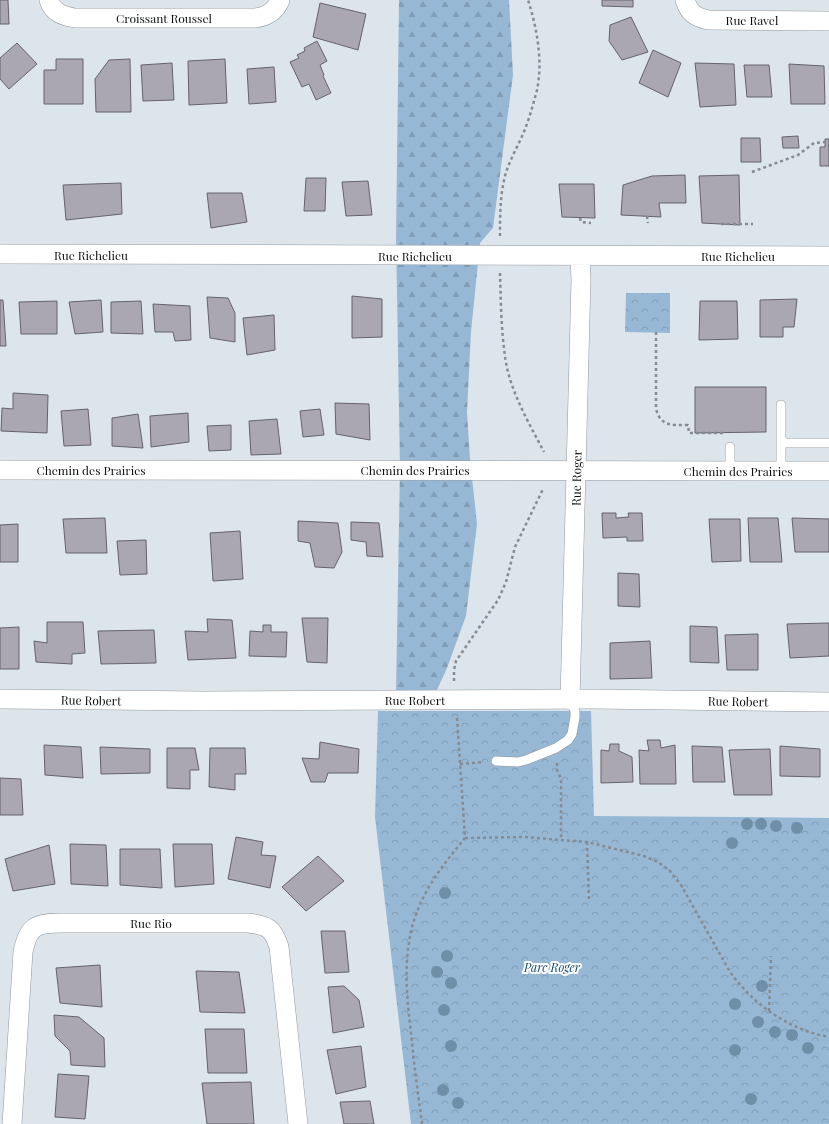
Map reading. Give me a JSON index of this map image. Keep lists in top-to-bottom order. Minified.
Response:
{"streets":{"street":["Croissant Roussel","Rue Ravel","Rue Richelieu","Chemin des Prairies","Rue Roger","Rue Robert","Rue Rio"]},"crossings":[["Rue Richelieu","Rue Roger"],["Chemin des Prairies","Rue Roger"],["Rue Roger","Rue Robert"]],"parks":["Parc Roger"]}
